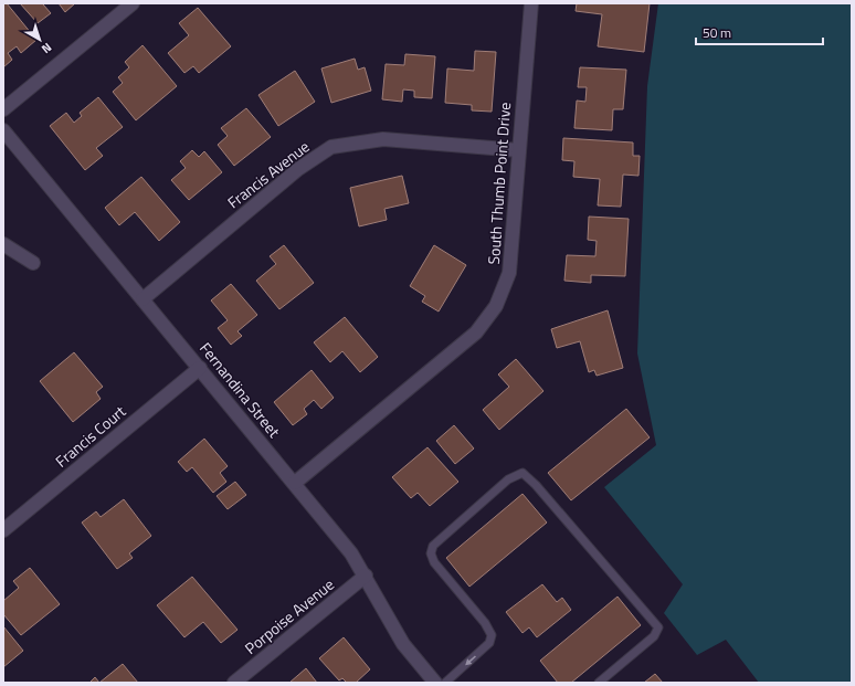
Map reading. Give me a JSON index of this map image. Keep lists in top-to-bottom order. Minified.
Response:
{"streets":{"street":["Francis Avenue","South Thumb Point Drive","Fernandina Street","Francis Court","Porpoise Avenue"]},"crossings":[["Francis Avenue","South Thumb Point Drive"],["Francis Avenue","Fernandina Street"],["South Thumb Point Drive","Fernandina Street"],["Fernandina Street","Francis Court"],["Fernandina Street","Porpoise Avenue"]],"scale_bar":"50 m","north":"bottom right"}
